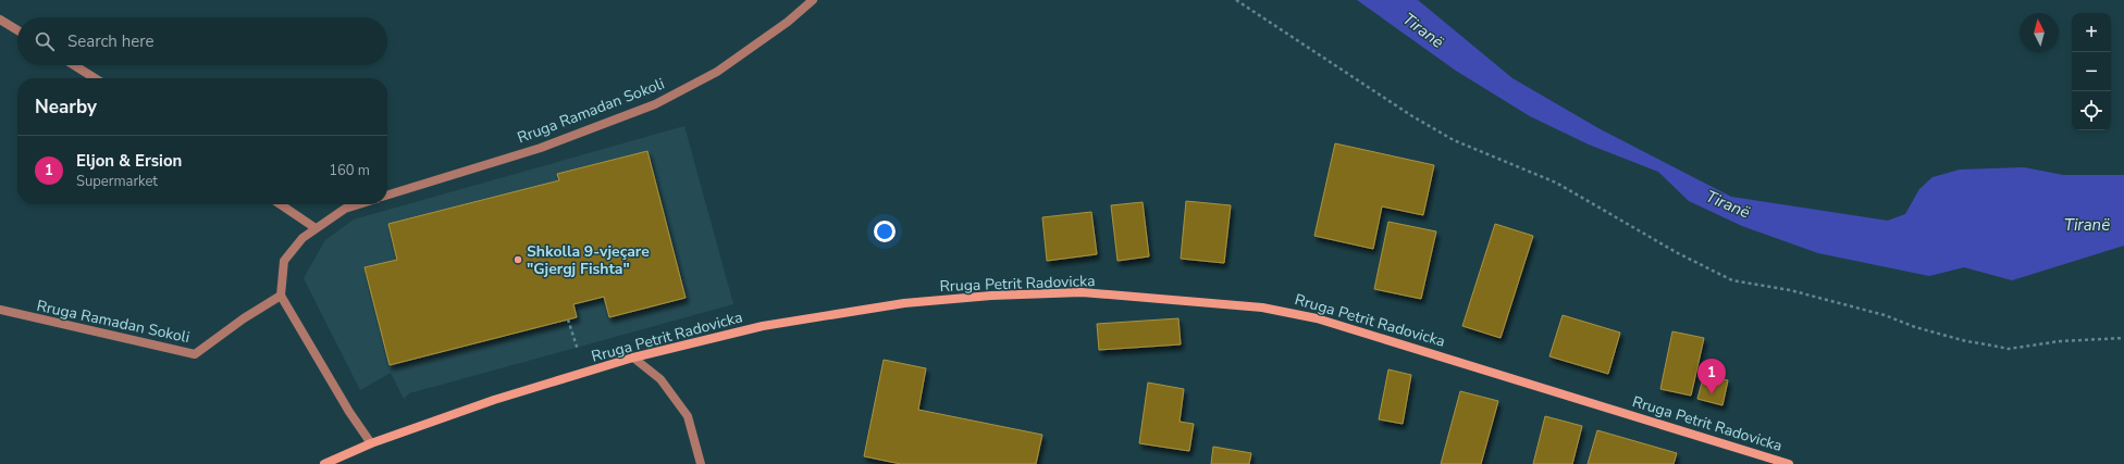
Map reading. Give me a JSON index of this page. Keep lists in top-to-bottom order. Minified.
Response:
{"streets":{"main road":["Rruga Petrit Radovicka"],"street":["Rruga Ramadan Sokoli"]},"water":["Tiranë"],"places":["Shkolla 9-vjeçare \"Gjergj Fishta\""],"north":"top","page":{"map_buttons":["+","−"],"search":"Search here","heading":"Nearby","list":[{"mark":"1","name":"Eljon & Ersion","note":"Supermarket","value":"160 m"}],"pins":"1"}}
